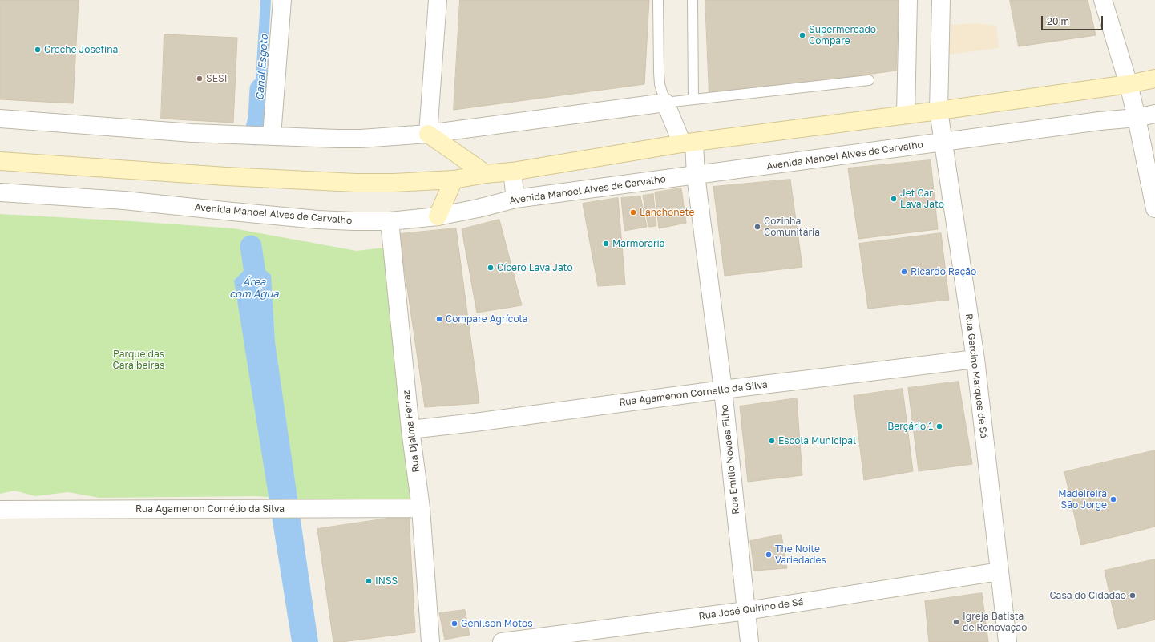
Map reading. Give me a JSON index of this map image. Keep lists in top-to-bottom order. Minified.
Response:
{"streets":{"street":["Avenida Manoel Alves de Carvalho","Rua Gercino Marques de Sá","Rua Agamenon Cornello da Silva","Rua Djalma Ferraz","Rua Emílio Novaes Filho","Rua Agamenon Cornélio da Silva","Rua José Quirino de Sá"]},"crossings":[["Avenida Manoel Alves de Carvalho","Rua Gercino Marques de Sá"],["Avenida Manoel Alves de Carvalho","Rua Djalma Ferraz"],["Avenida Manoel Alves de Carvalho","Rua Emílio Novaes Filho"],["Rua Gercino Marques de Sá","Rua Agamenon Cornello da Silva"],["Rua Gercino Marques de Sá","Rua José Quirino de Sá"],["Rua Agamenon Cornello da Silva","Rua Djalma Ferraz"],["Rua Agamenon Cornello da Silva","Rua Emílio Novaes Filho"],["Rua Djalma Ferraz","Rua Agamenon Cornélio da Silva"],["Rua Emílio Novaes Filho","Rua José Quirino de Sá"]],"water":["Canal Esgoto","Área com Água"],"parks":["Parque das Caraibeiras"],"places":["Supermercado Compare","Creche Josefina","SESI","Jet Car Lava Jato","Lanchonete","Cozinha Comunitária","Marmoraria","Cícero Lava Jato","Ricardo Ração","Compare Agrícola","Berçário 1","Escola Municipal","Madeireira São Jorge","The Noite Variedades","INSS","Casa do Cidadão","Igreja Batista de Renovação","Genilson Motos"],"scale_bar":"20 m"}
